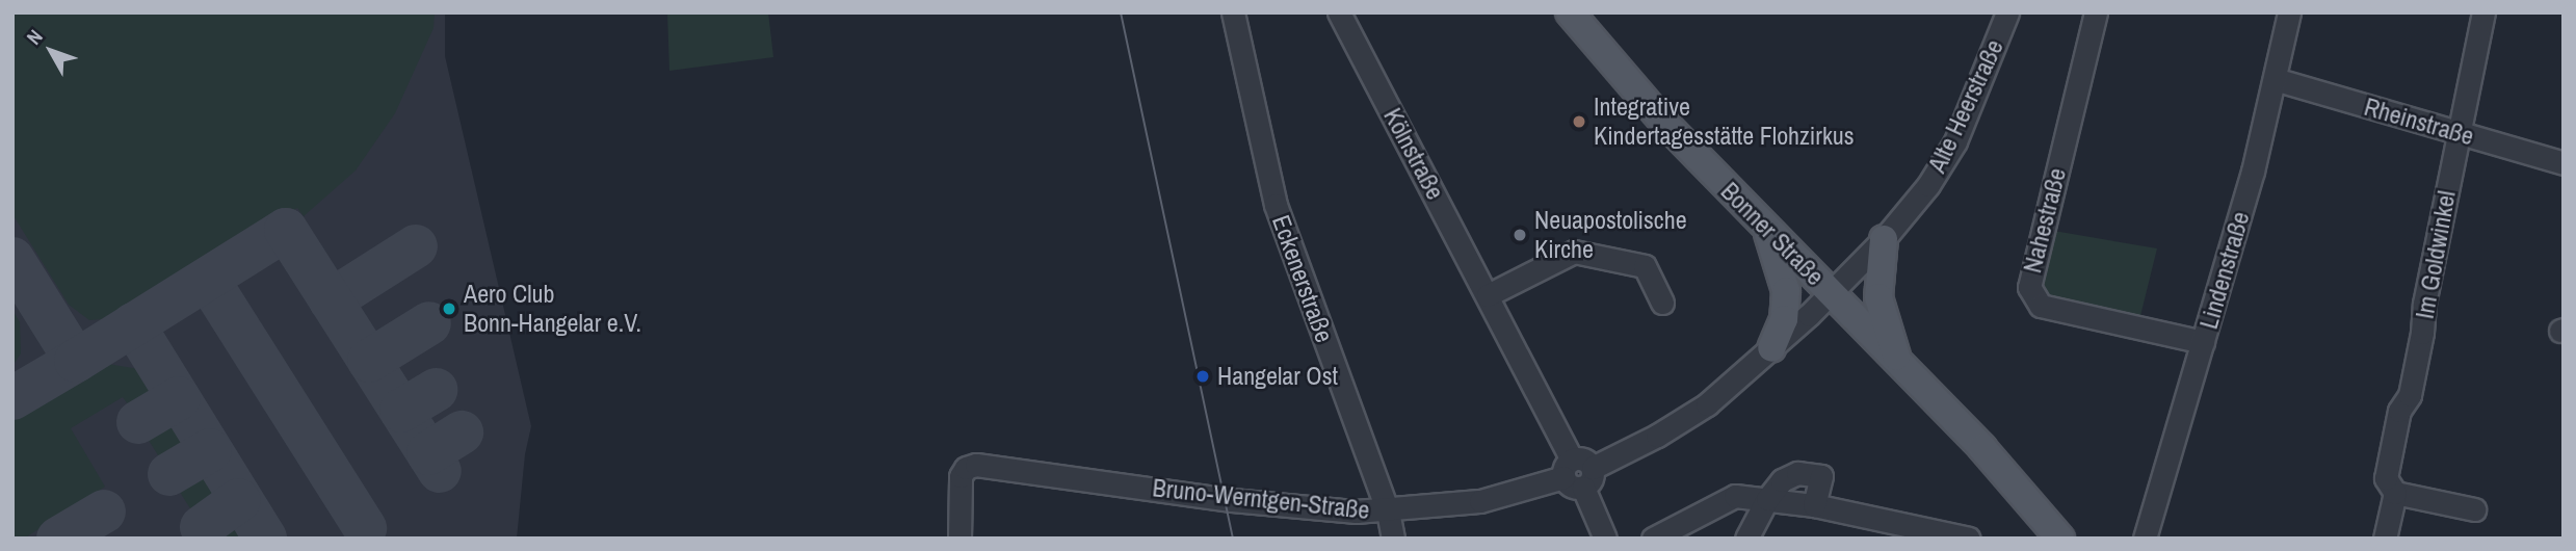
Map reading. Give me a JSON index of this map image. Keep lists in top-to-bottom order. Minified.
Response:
{"streets":{"main road":["Bonner Straße"],"street":["Alte Heerstraße","Rheinstraße","Kölnstraße","Nahestraße","Im Goldwinkel","Lindenstraße","Eckenerstraße","Bruno-Werntgen-Straße"]},"crossings":[["Alte Heerstraße","Bonner Straße"],["Rheinstraße","Im Goldwinkel"],["Rheinstraße","Lindenstraße"],["Kölnstraße","Bruno-Werntgen-Straße"],["Nahestraße","Lindenstraße"],["Eckenerstraße","Bruno-Werntgen-Straße"]],"places":["Integrative Kindertagesstätte Flohzirkus","Neuapostolische Kirche","Aero Club Bonn-Hangelar e.V.","Hangelar Ost"],"north":"top left"}
